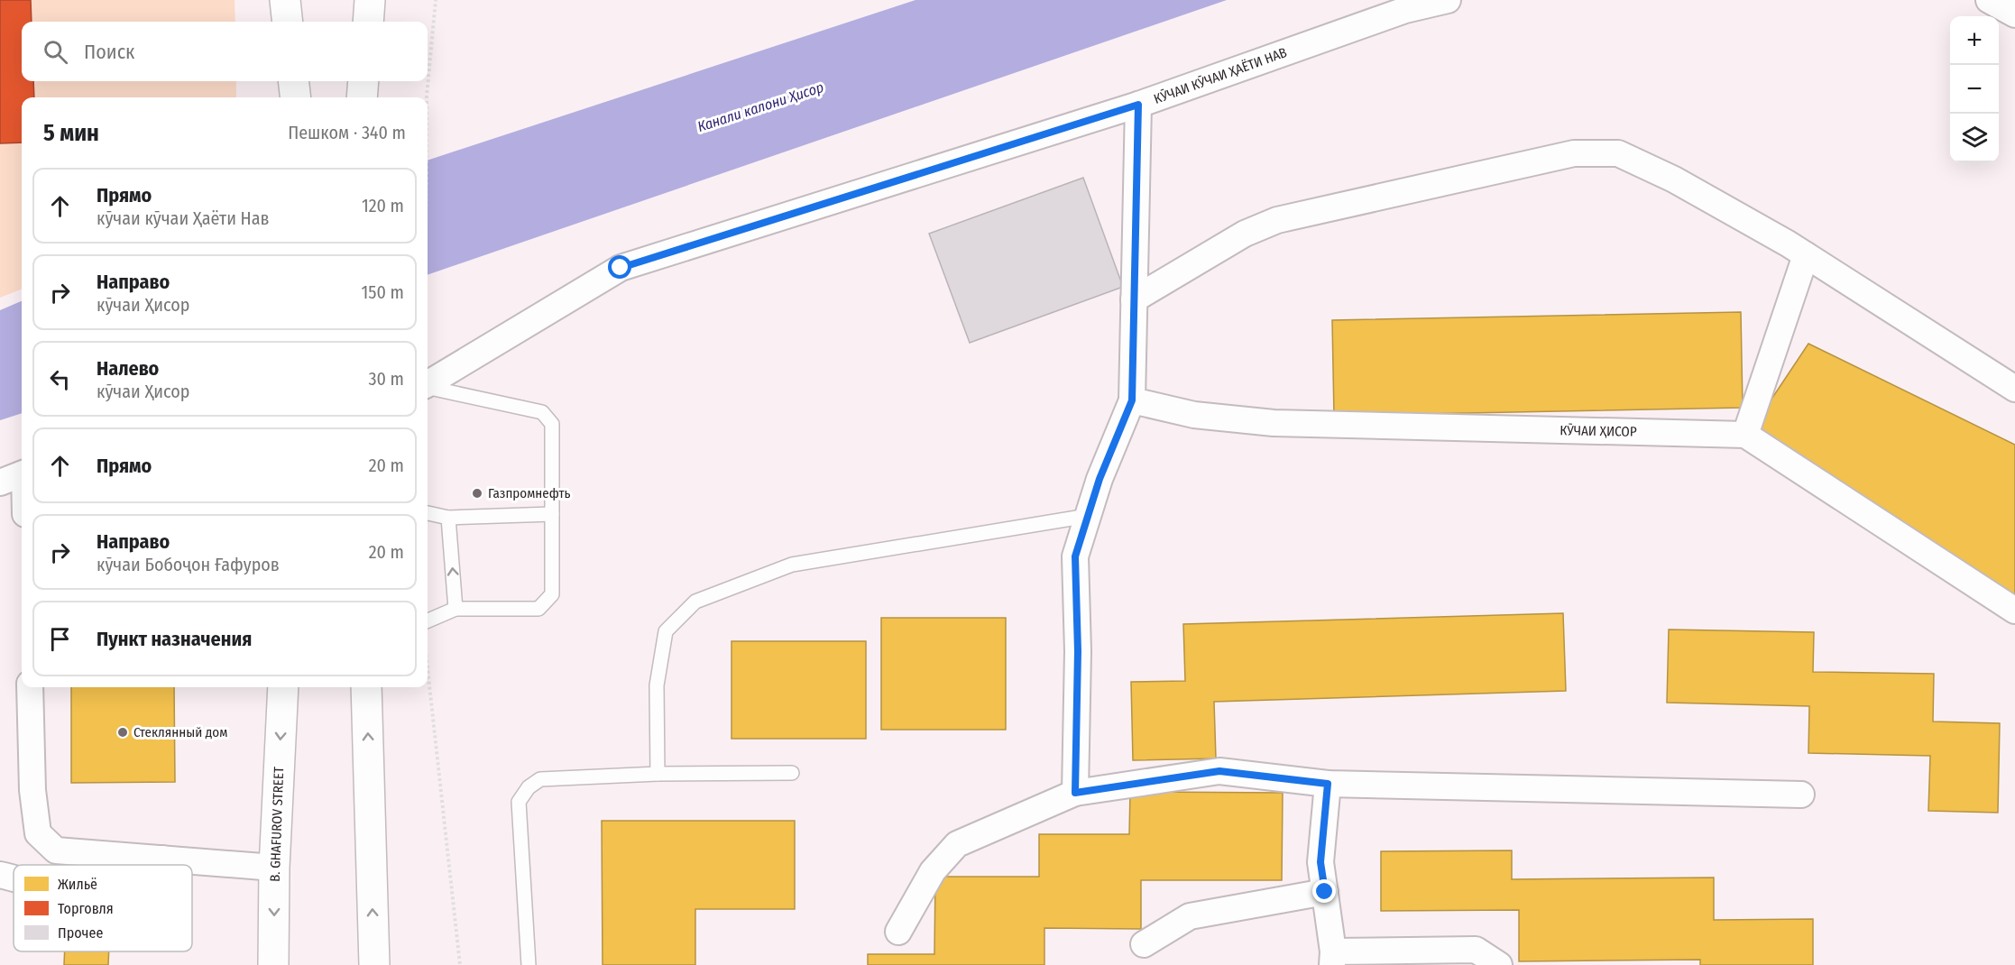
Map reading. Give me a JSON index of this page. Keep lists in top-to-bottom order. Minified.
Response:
{"streets":{"main road":["B. GHAFUROV STREET"],"street":["КӮЧАИ КӮЧАИ ҲАЁТИ НАВ","КӮЧАИ ҲИСОР"]},"water":["Канали калони Ҳисор"],"places":["Газпромнефть","Стеклянный дом"],"legend":["Жильё","Торговля","Прочее"],"page":{"map_buttons":["+","−"],"search":"Поиск","heading":["5 мин","Пешком · 340 m"],"list":[["Прямо","кӯчаи кӯчаи Ҳаёти Нав","120 m"],["Направо","кӯчаи Ҳисор","150 m"],["Налево","кӯчаи Ҳисор","30 m"],["Прямо","20 m"],["Направо","кӯчаи Бобоҷон Ғафуров","20 m"],"Пункт назначения"]}}
